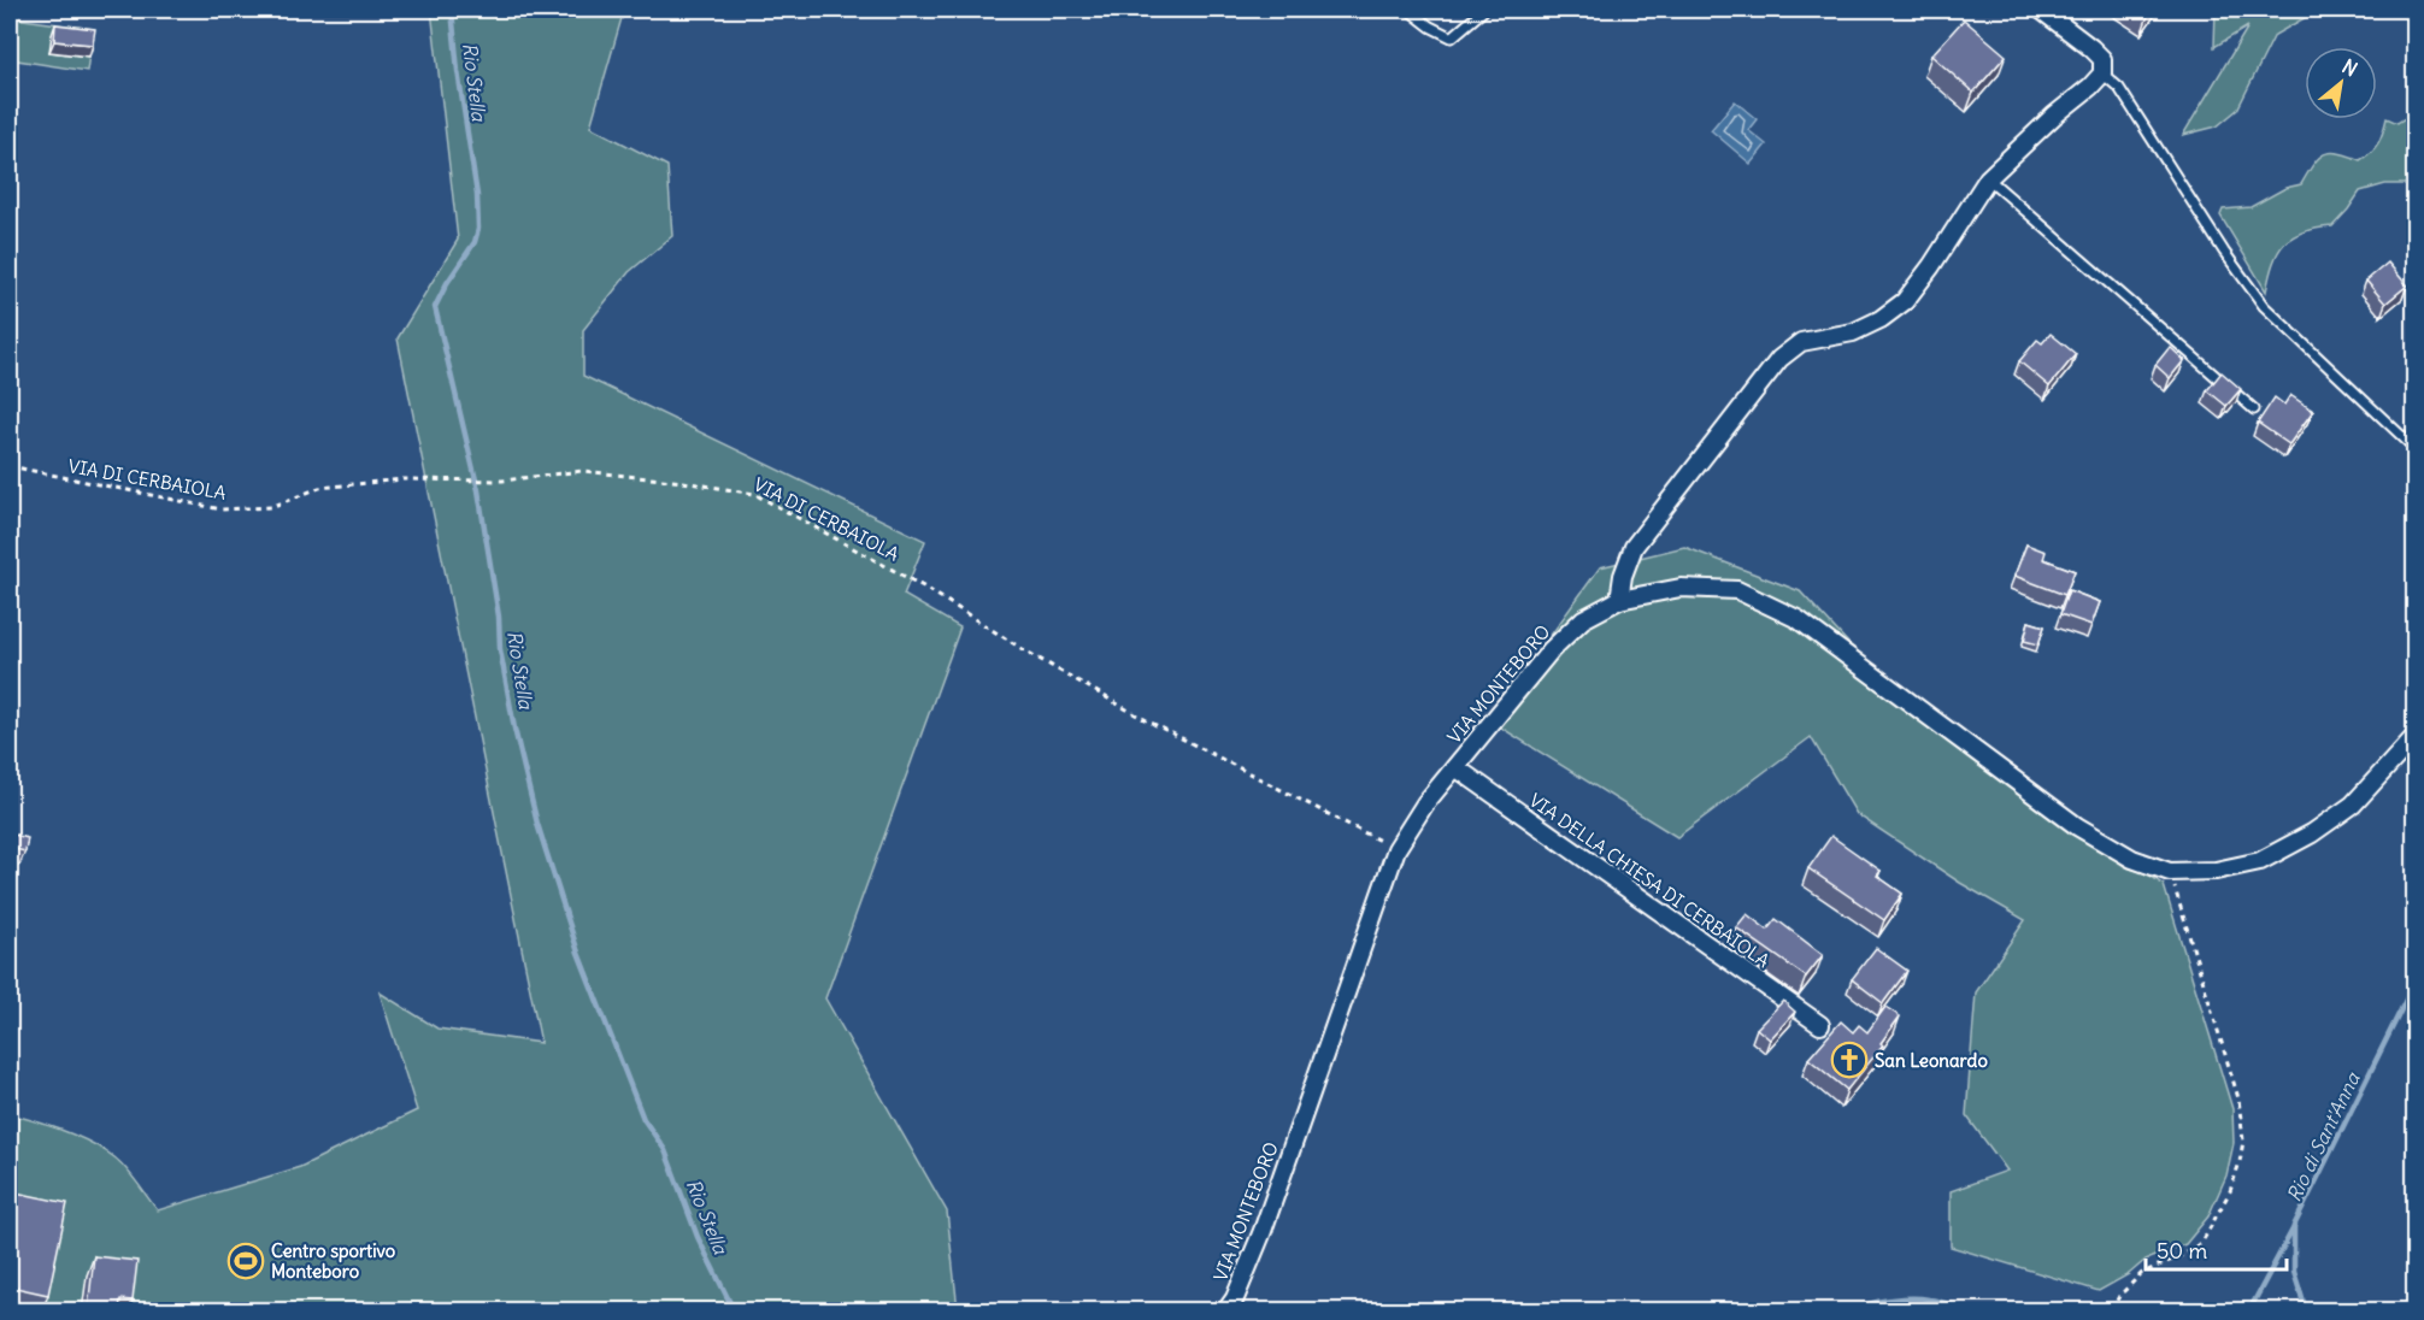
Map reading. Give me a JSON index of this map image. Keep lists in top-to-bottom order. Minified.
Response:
{"streets":{"street":["VIA MONTEBORO","VIA DELLA CHIESA DI CERBAIOLA"],"path":["VIA DI CERBAIOLA"]},"crossings":[["VIA DI CERBAIOLA","VIA MONTEBORO"],["VIA MONTEBORO","VIA DELLA CHIESA DI CERBAIOLA"]],"water":["Rio Stella","Rio di Sant'Anna"],"places":{"church":["San Leonardo"],"sports":["Centro sportivo Monteboro"]},"scale_bar":"50 m","north":"top right"}
